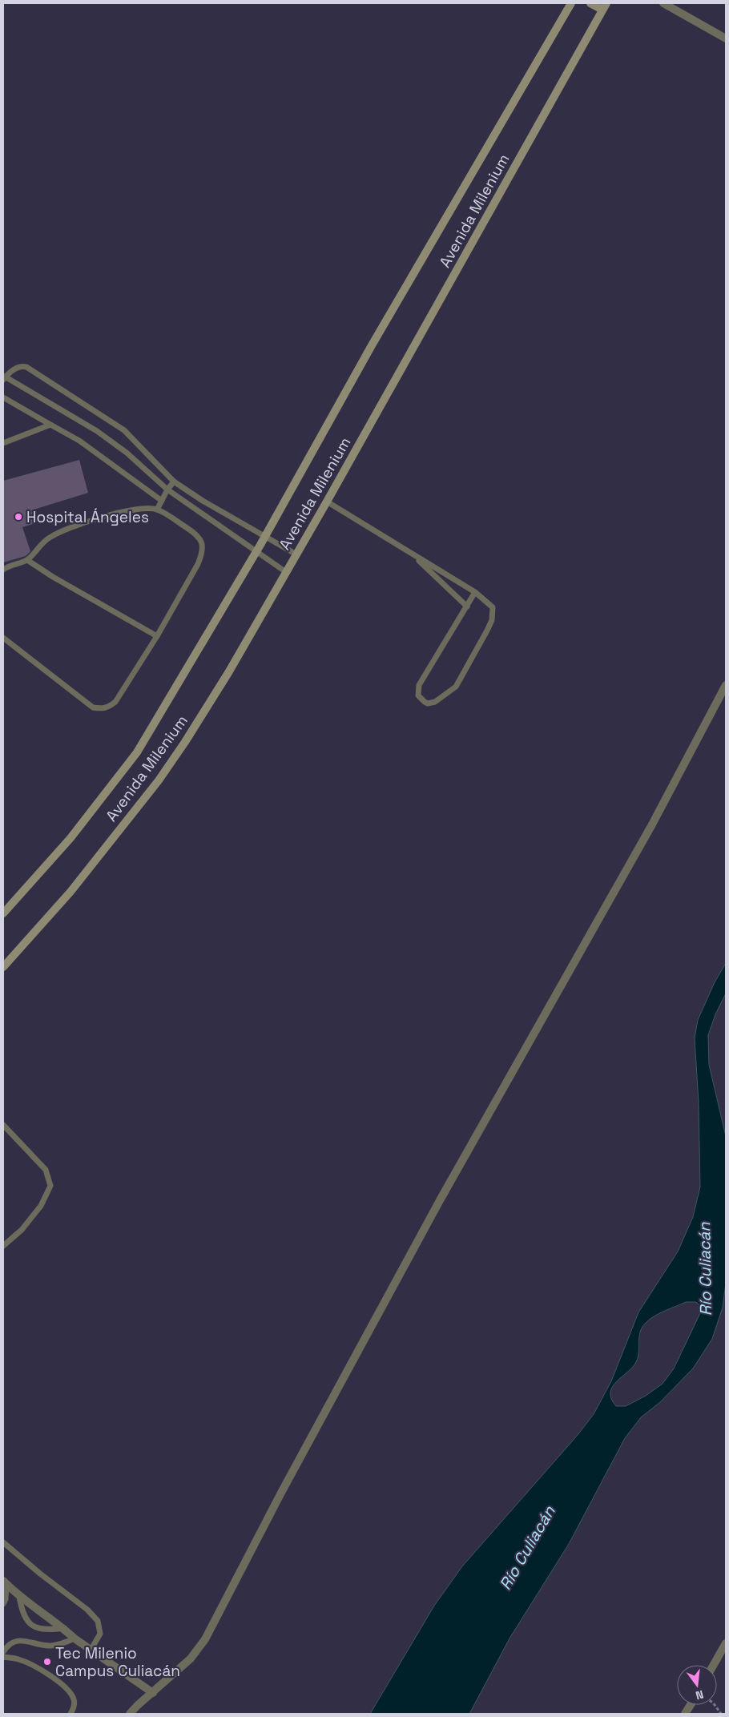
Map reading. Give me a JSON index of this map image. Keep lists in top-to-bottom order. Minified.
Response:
{"streets":{"street":["Avenida Milenium"]},"water":["Río Culiacán"],"places":["Hospital Ángeles","Tec Milenio Campus Culiacán"],"north":"bottom"}
